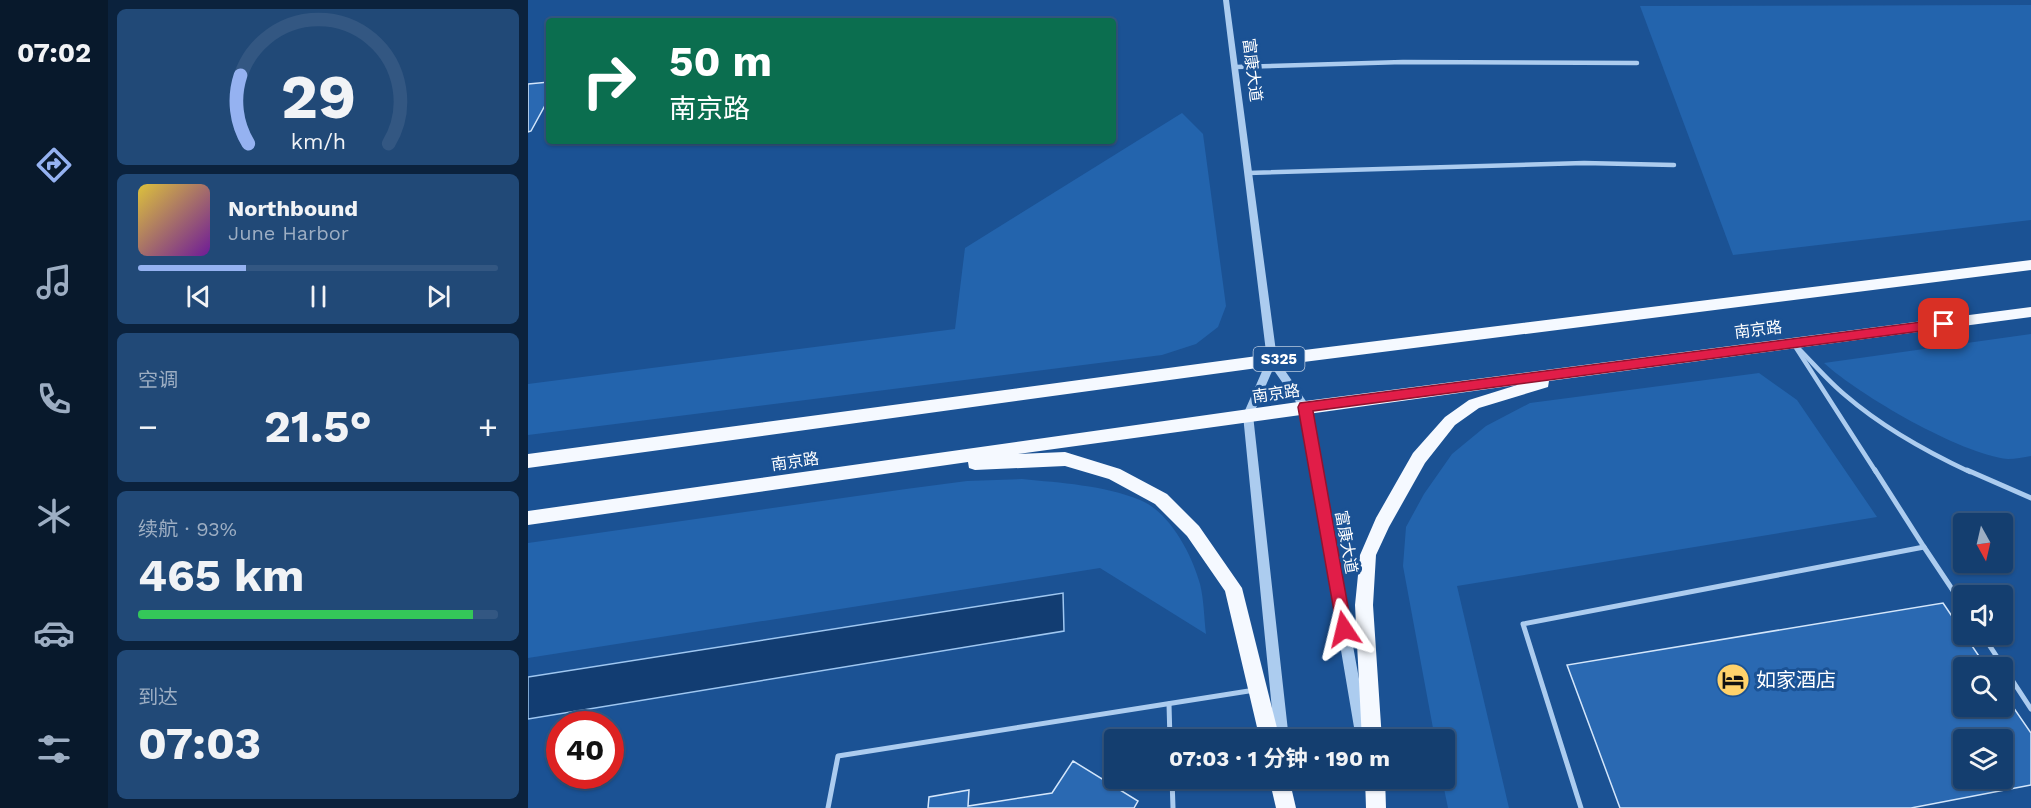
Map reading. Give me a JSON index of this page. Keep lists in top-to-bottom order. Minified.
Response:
{"streets":{"main road":["南京路","S325"],"street":["富康大道"]},"crossings":[["富康大道","南京路"]],"places":{"hotel":["如家酒店"]},"north":"bottom","page":{"tabs":"07:02","turn":["50 m","南京路"],"song":["Northbound","June Harbor"],"tile":["空调",["续航 · 93%","465 km"],["到达","07:03"]],"heat":["−","21.5°","+"],"limit":"40","trip":"07:03 · 1 分钟 · 190 m","gauge":["29","km/h"]}}
